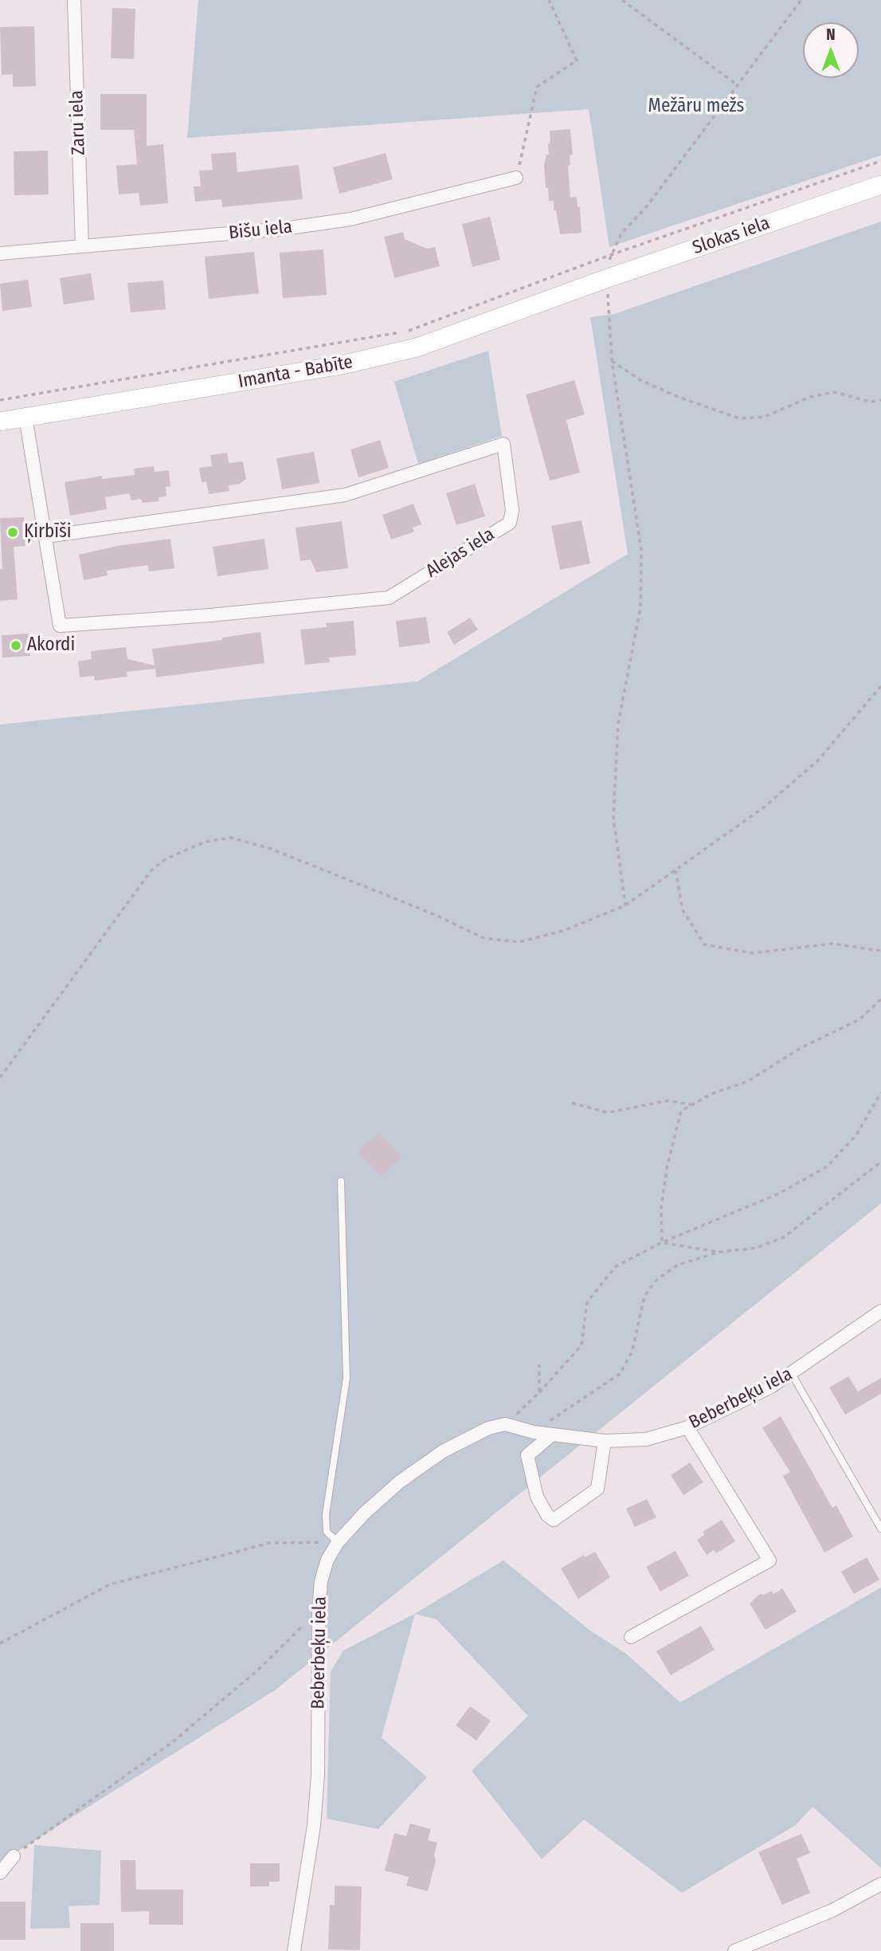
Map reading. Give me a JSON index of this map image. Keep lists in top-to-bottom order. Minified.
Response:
{"streets":{"main road":["Slokas iela","Imanta - Babīte"],"street":["Zaru iela","Bišu iela","Alejas iela","Beberbeķu iela"]},"crossings":[["Zaru iela","Bišu iela"],["Slokas iela","Imanta - Babīte"]],"parks":["Mežāru mežs"],"places":["Ķirbīši","Akordi"],"north":"top"}
